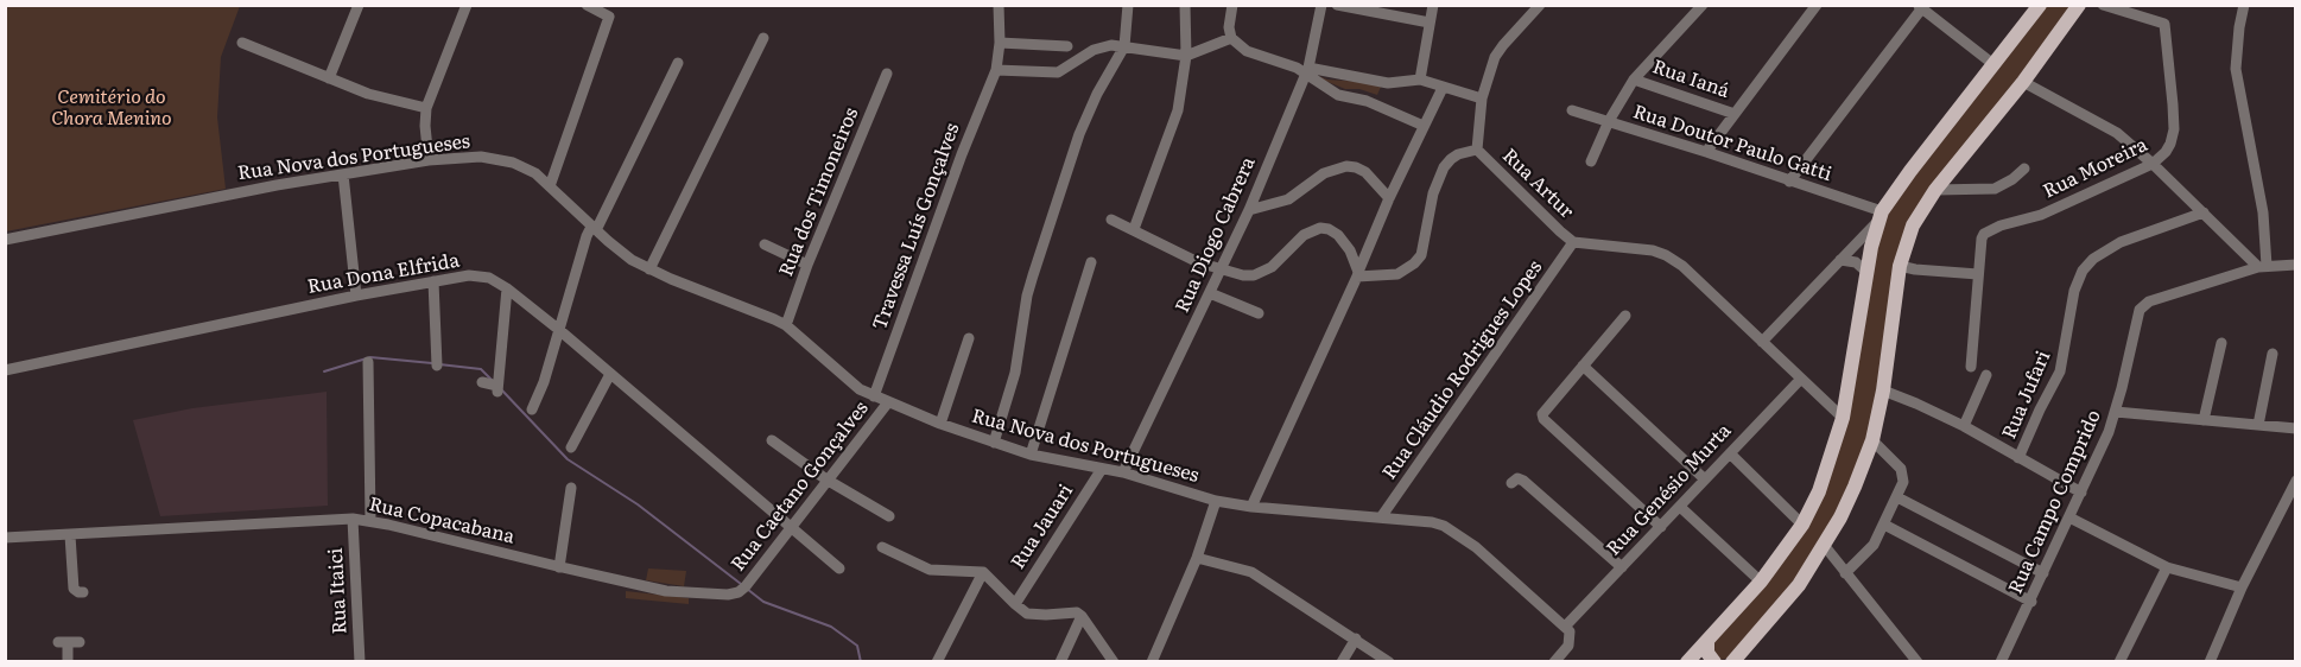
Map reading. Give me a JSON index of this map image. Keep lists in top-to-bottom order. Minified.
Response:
{"streets":{"street":["Rua Ianá","Rua Doutor Paulo Gatti","Rua Nova dos Portugueses","Rua Moreira","Rua Artur","Rua dos Timoneiros","Travessa Luís Gonçalves","Rua Diogo Cabrera","Rua Dona Elfrida","Rua Cláudio Rodrigues Lopes","Rua Jufari","Rua Caetano Gonçalves","Rua Genésio Murta","Rua Campo Comprido","Rua Copacabana","Rua Jauari","Rua Itaici"]},"crossings":[["Rua Nova dos Portugueses","Rua dos Timoneiros"],["Rua Nova dos Portugueses","Travessa Luís Gonçalves"],["Rua Nova dos Portugueses","Rua Diogo Cabrera"],["Rua Nova dos Portugueses","Rua Cláudio Rodrigues Lopes"],["Rua Nova dos Portugueses","Rua Caetano Gonçalves"],["Rua Nova dos Portugueses","Rua Genésio Murta"],["Rua Nova dos Portugueses","Rua Jauari"],["Rua Artur","Rua Cláudio Rodrigues Lopes"],["Rua Artur","Rua Genésio Murta"],["Rua Dona Elfrida","Rua Caetano Gonçalves"],["Rua Caetano Gonçalves","Rua Copacabana"],["Rua Copacabana","Rua Itaici"]],"parks":["Cemitério do Chora Menino"]}
